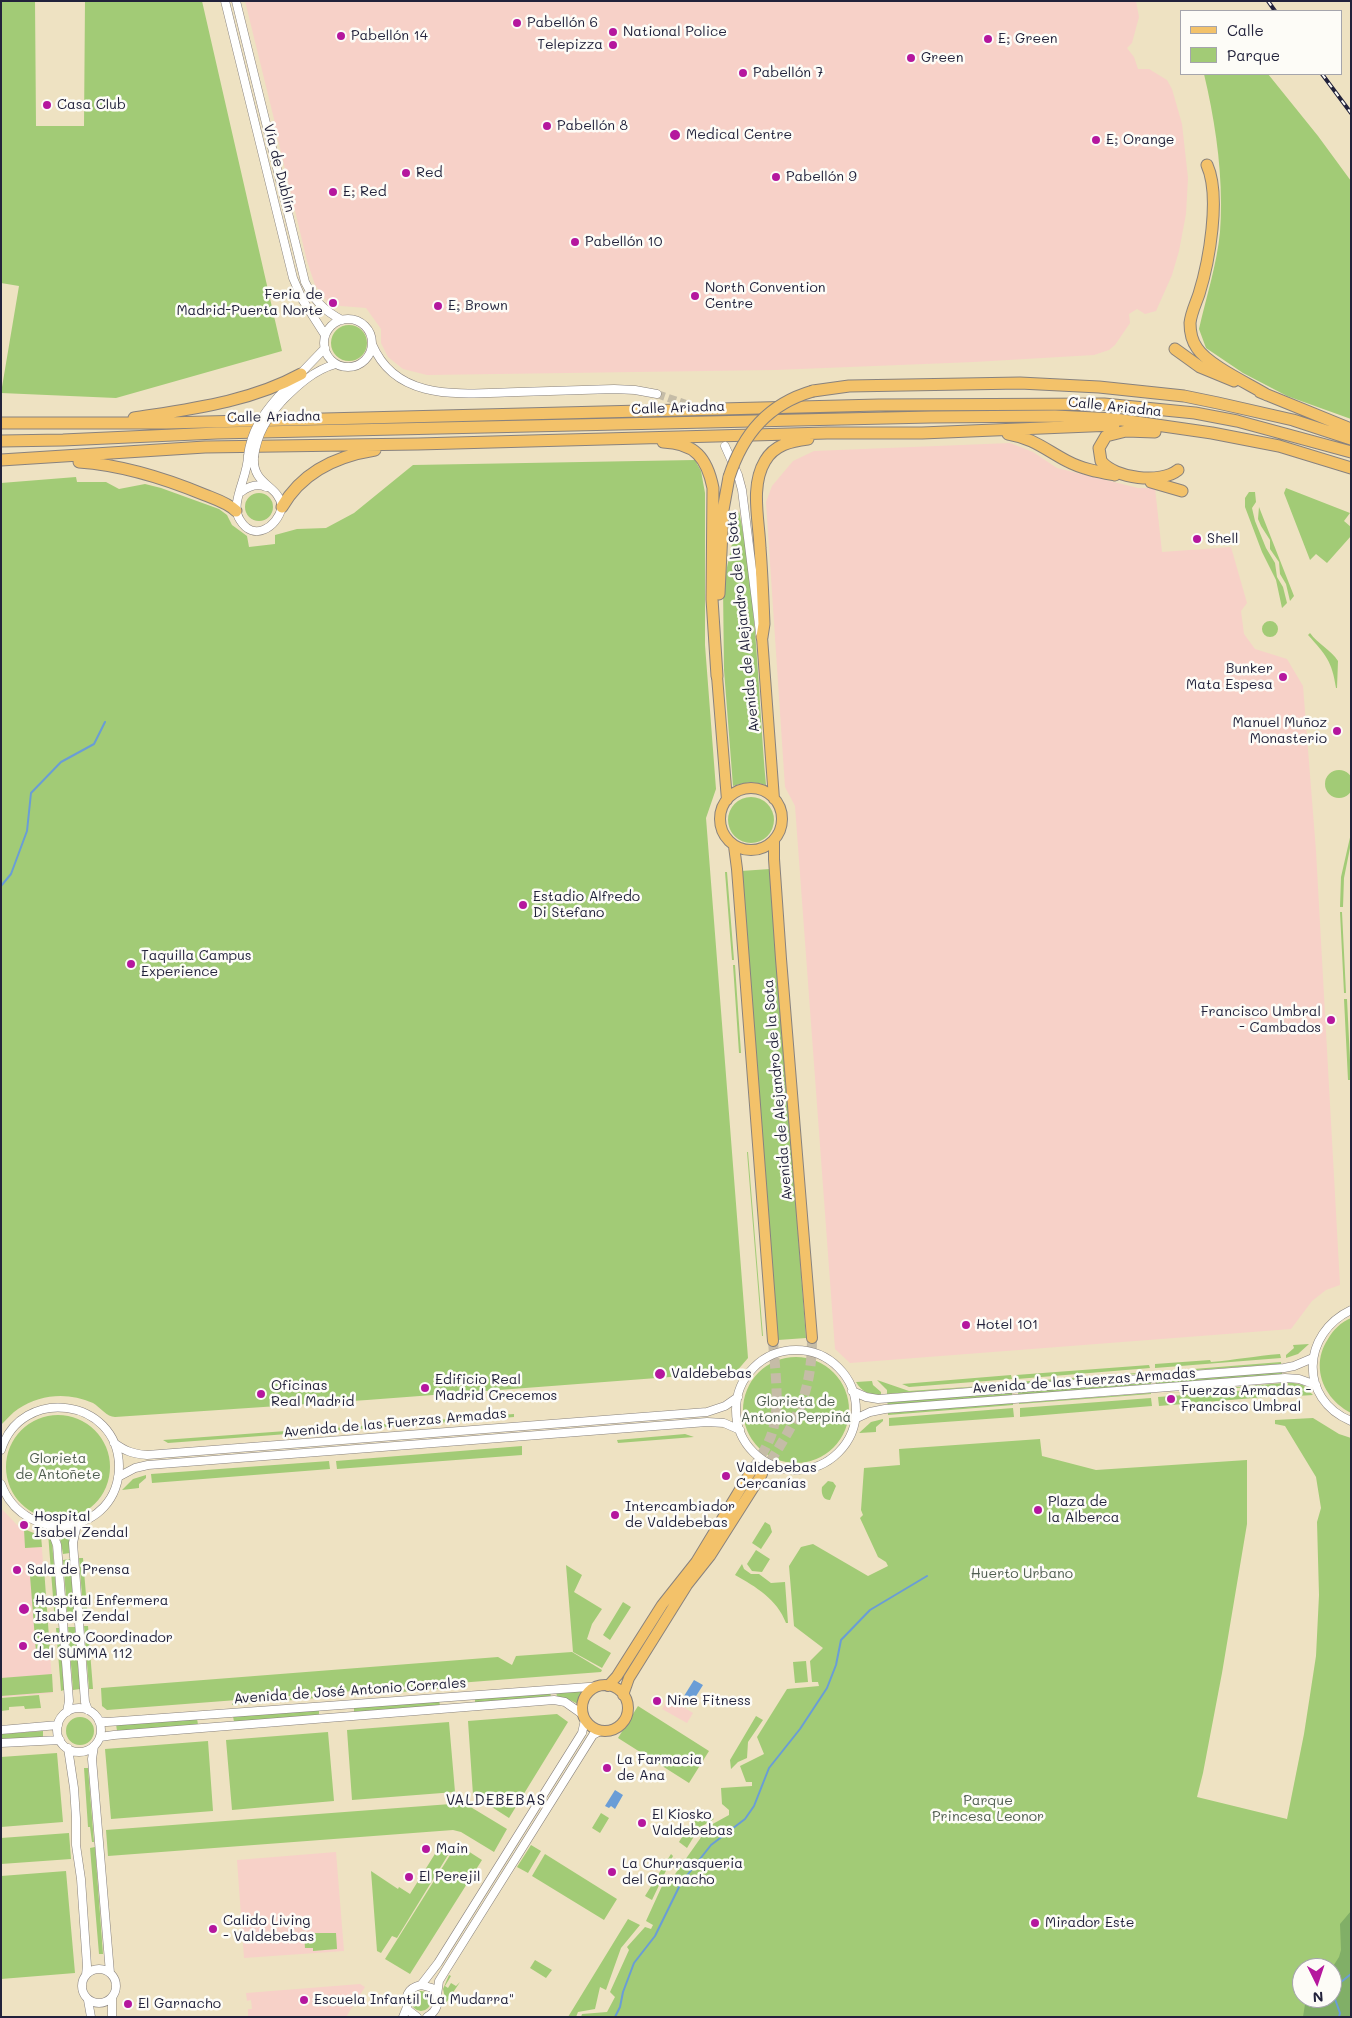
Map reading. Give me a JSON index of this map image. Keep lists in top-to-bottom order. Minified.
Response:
{"streets":{"highway":["Calle Ariadna"],"main road":["Avenida de Alejandro de la Sota"],"street":["Vía de Dublín","Avenida de las Fuerzas Armadas","Avenida de José Antonio Corrales"]},"districts":["VALDEBEBAS"],"parks":["Glorieta de Antonio Perpiñá","Glorieta de Antoñete","Huerto Urbano","Parque Princesa Leonor"],"places":["Pabellón 6","National Police","Pabellón 14","E; Green","Telepizza","Green","Pabellón 7","Casa Club","Pabellón 8","Medical Centre","E; Orange","Red","Pabellón 9","E; Red","Pabellón 10","North Convention Centre","Feria de Madrid-Puerta Norte","E; Brown","Shell","Bunker Mata Espesa","Manuel Muñoz Monasterio","Estadio Alfredo Di Stefano","Taquilla Campus Experience","Francisco Umbral - Cambados","Hotel 101","Valdebebas","Edificio Real Madrid Crecemos","Oficinas Real Madrid","Fuerzas Armadas - Francisco Umbral","Valdebebas Cercanías","Plaza de la Alberca","Intercambiador de Valdebebas","Hospital Isabel Zendal","Sala de Prensa","Hospital Enfermera Isabel Zendal","Centro Coordinador del SUMMA 112","Nine Fitness","La Farmacia de Ana","El Kiosko Valdebebas","Main","La Churrasqueria del Garnacho","El Perejil","Mirador Este","Calido Living - Valdebebas","Escuela Infantil \"La Mudarra\"","El Garnacho"],"legend":["Calle","Parque"],"north":"bottom"}
